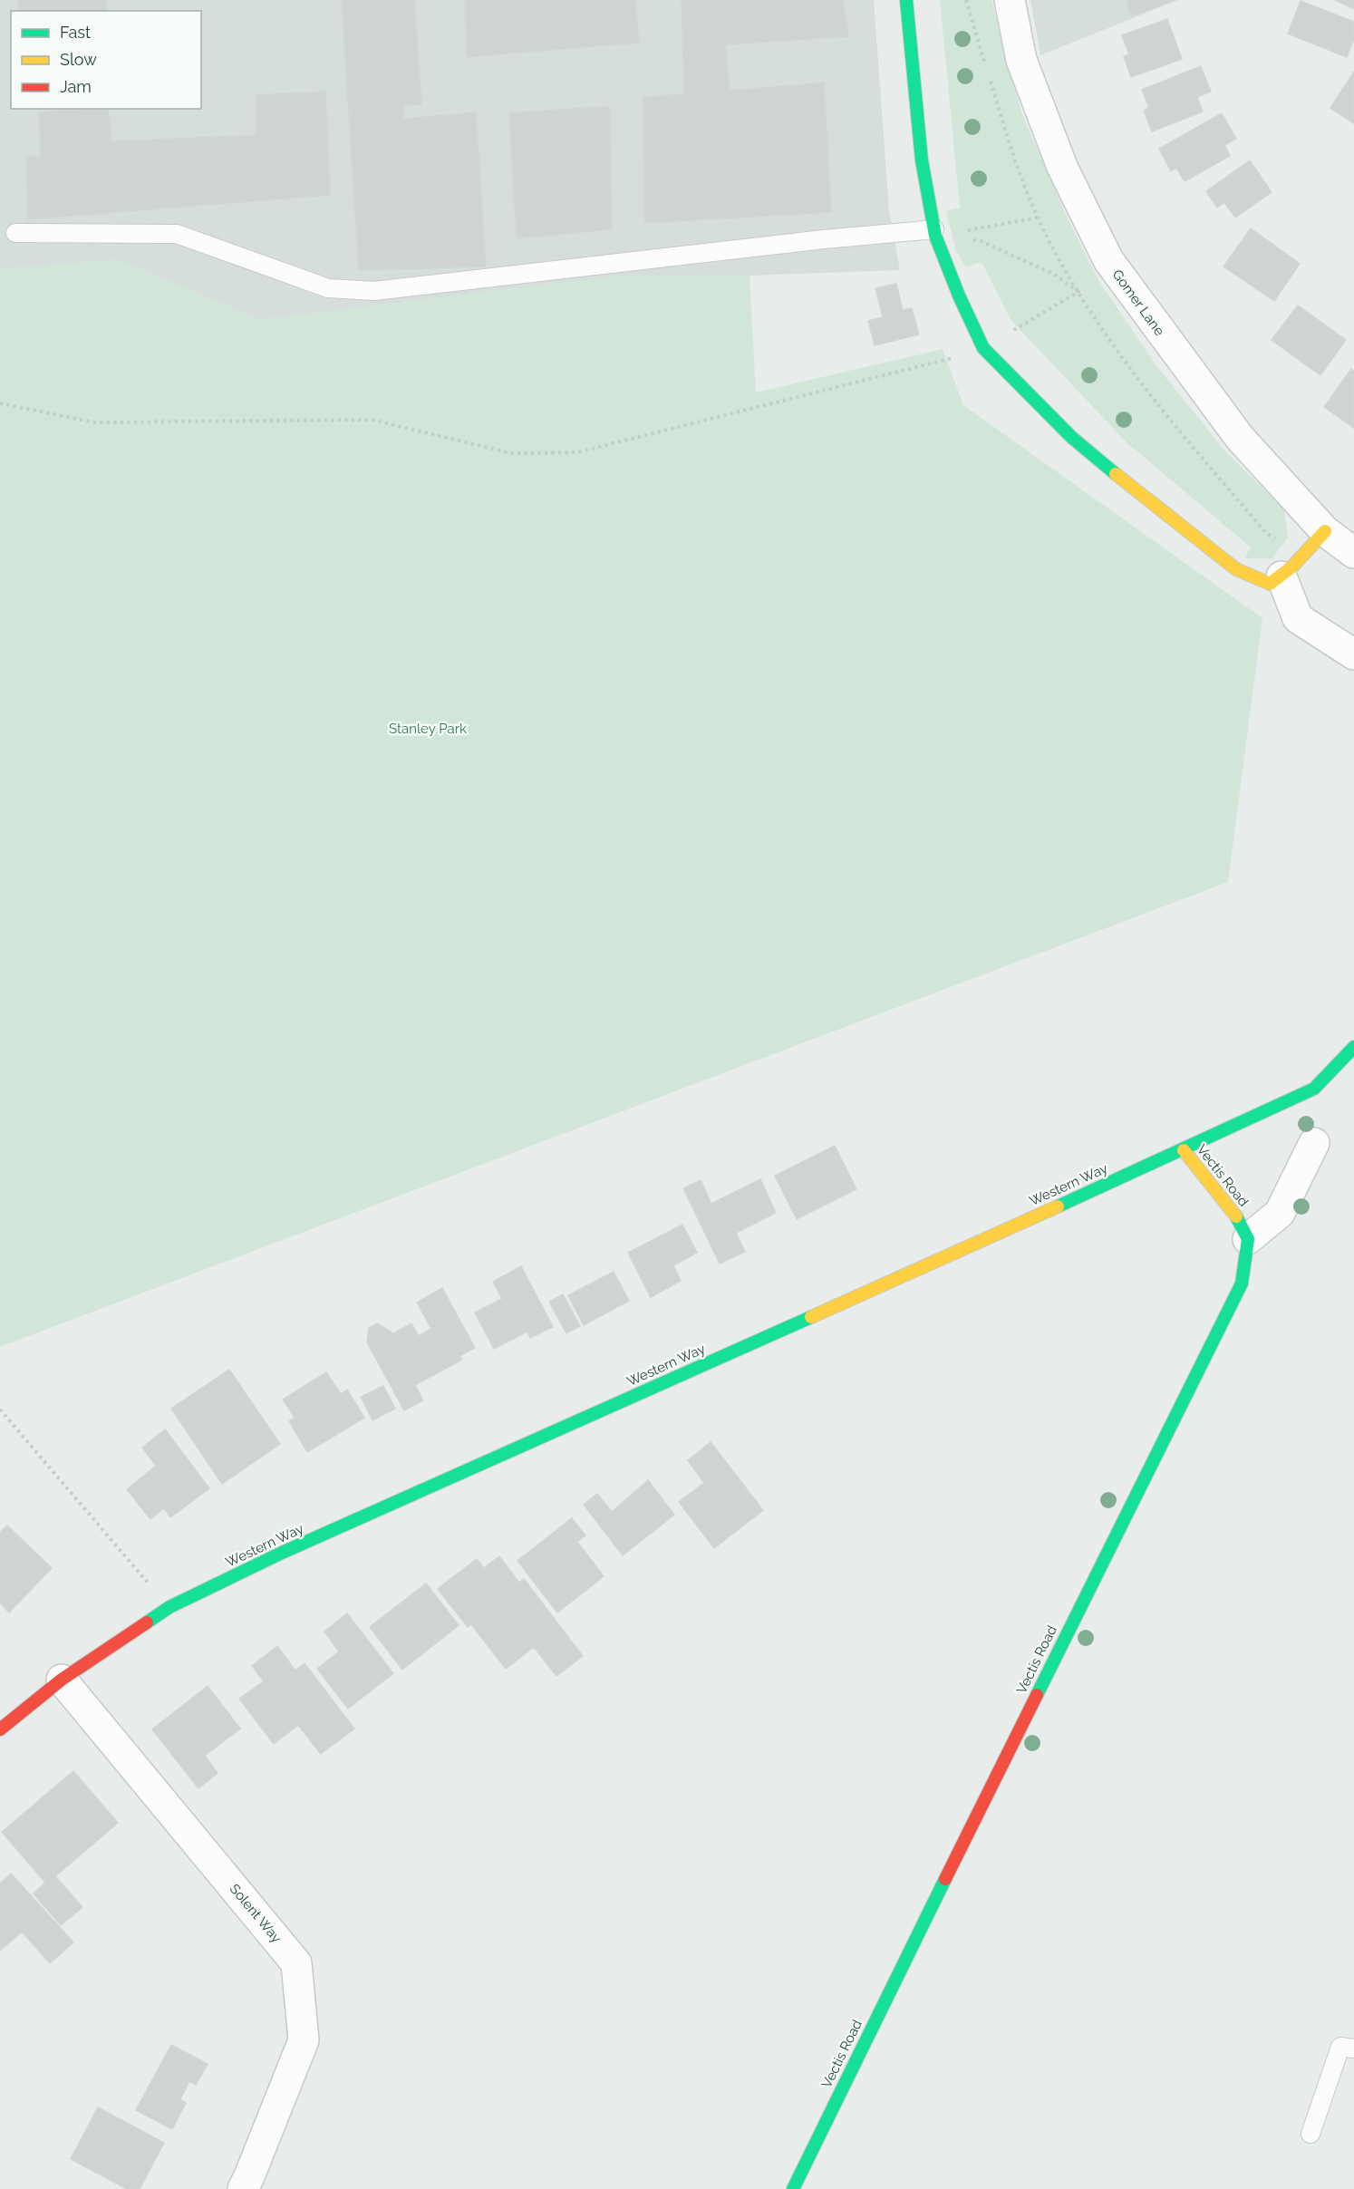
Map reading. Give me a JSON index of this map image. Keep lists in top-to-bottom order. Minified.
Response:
{"streets":{"street":["Gomer Lane","Vectis Road","Western Way","Solent Way"]},"crossings":[["Vectis Road","Western Way"],["Western Way","Solent Way"]],"parks":["Stanley Park"],"legend":["Fast","Slow","Jam"]}
